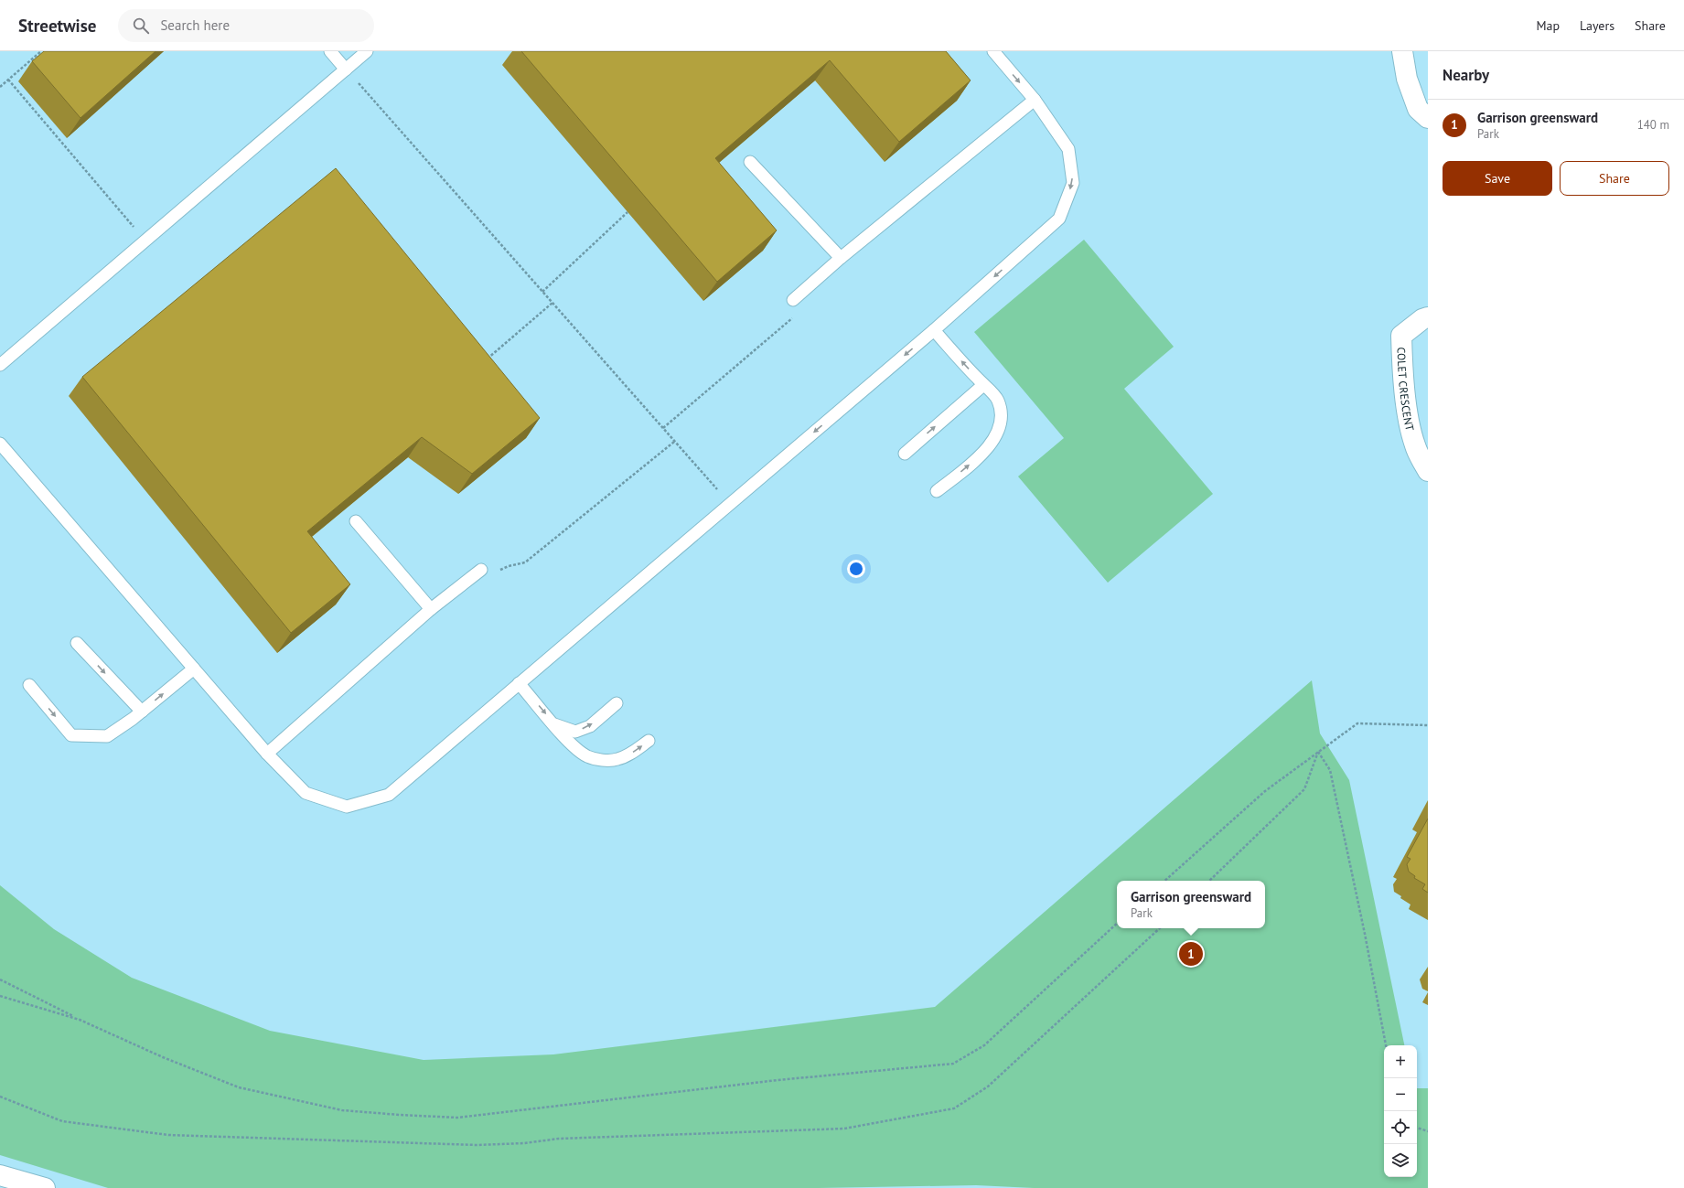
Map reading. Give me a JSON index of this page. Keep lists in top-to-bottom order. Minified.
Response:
{"streets":{"street":["COLET CRESCENT"]},"page":{"header":"Streetwise","search":"Search here","nav":["Map","Layers","Share"],"heading":"Nearby","list":[{"mark":"1","name":"Garrison greensward","note":"Park","value":"140 m"}],"buttons":["Save","Share"],"popup":["Garrison greensward","Park"],"pins":"1","map_buttons":["+","−"]}}
